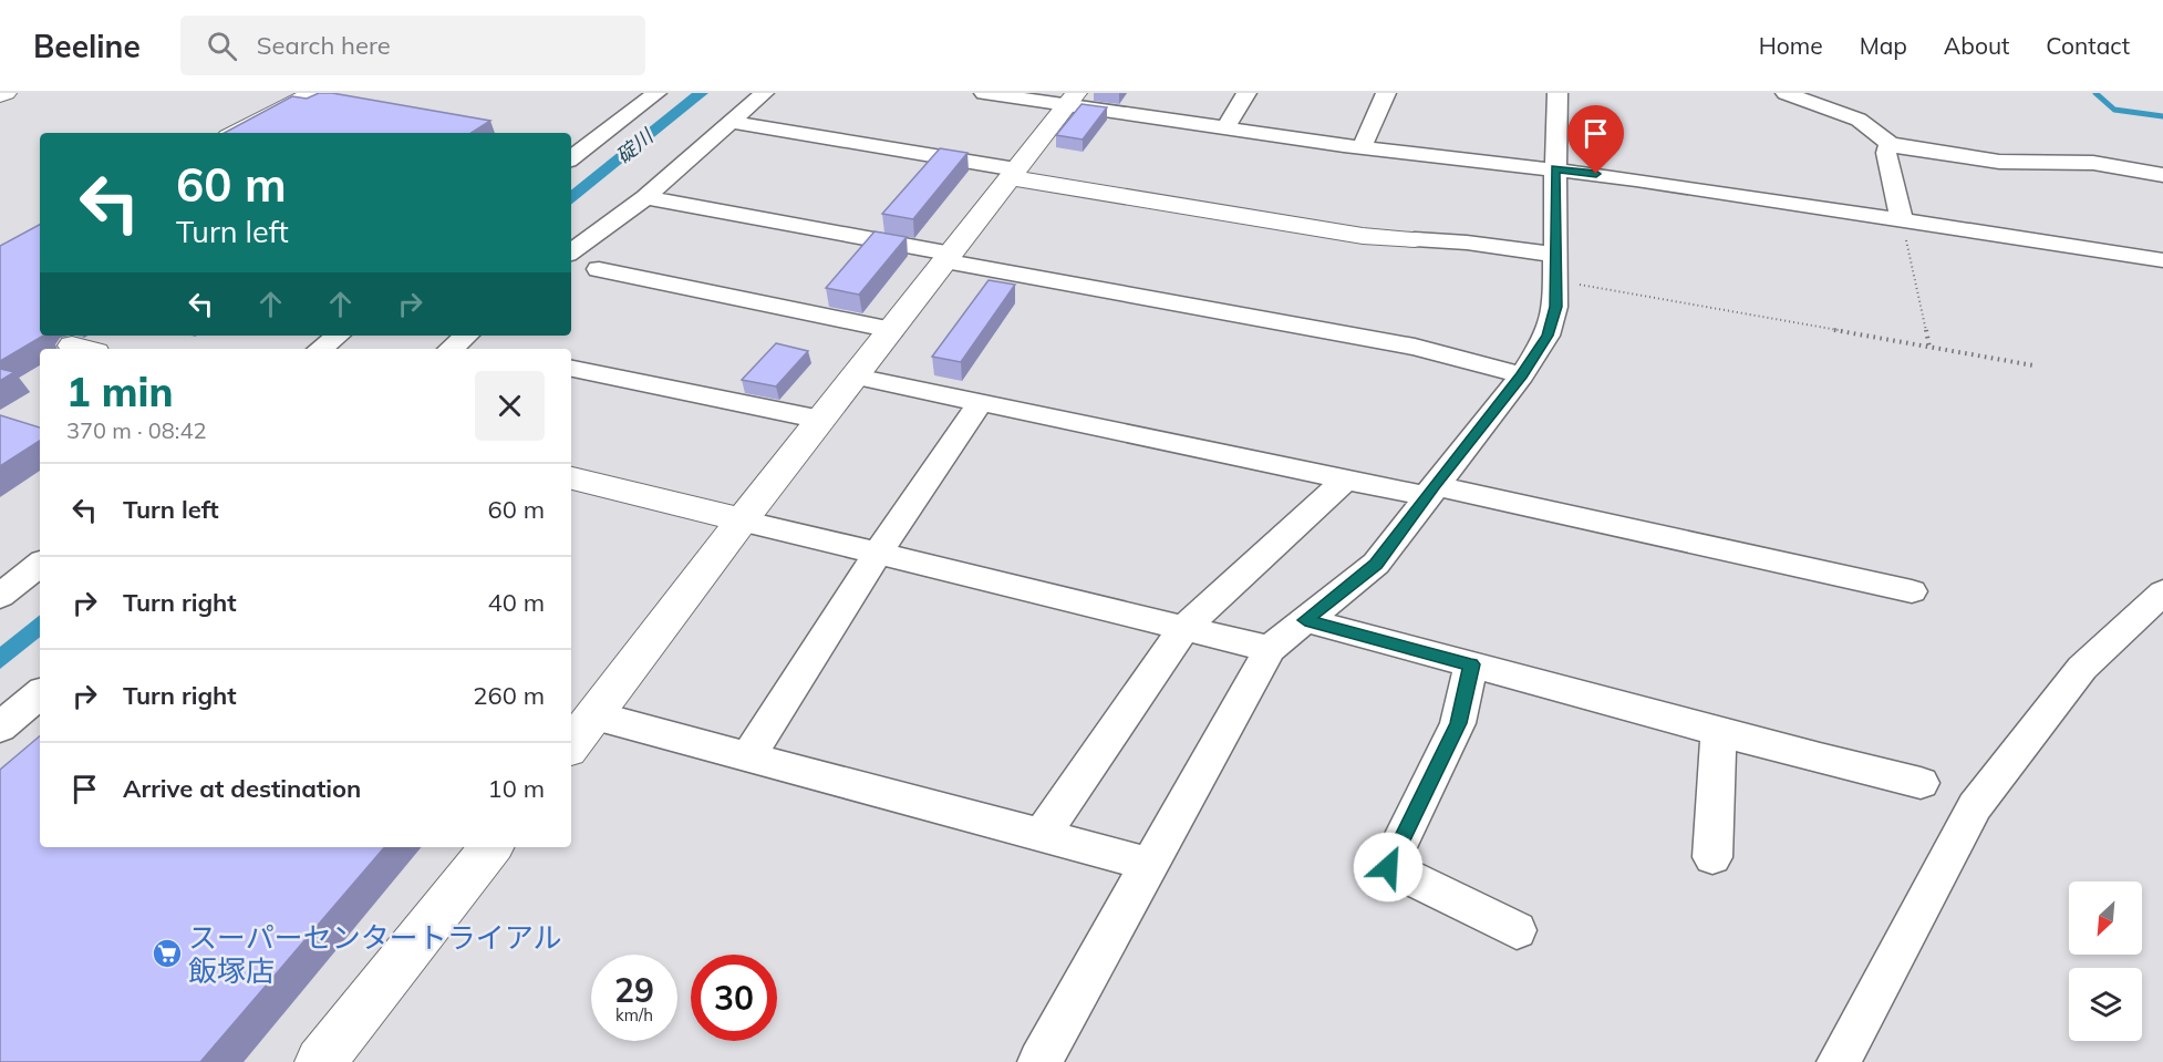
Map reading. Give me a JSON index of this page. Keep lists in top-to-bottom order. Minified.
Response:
{"water":["碇川"],"places":{"supermarket":["スーパーセンタートライアル 飯塚店"]},"north":"bottom left","page":{"header":"Beeline","search":"Search here","nav":["Home","Map","About","Contact"],"turn":["60 m","Turn left"],"heading":["1 min","370 m · 08:42"],"list":[{"name":"Turn left","value":"60 m"},{"name":"Turn right","value":"40 m"},{"name":"Turn right","value":"260 m"},{"name":"Arrive at destination","value":"10 m"}],"speed":"29 km/h","limit":"30"}}
